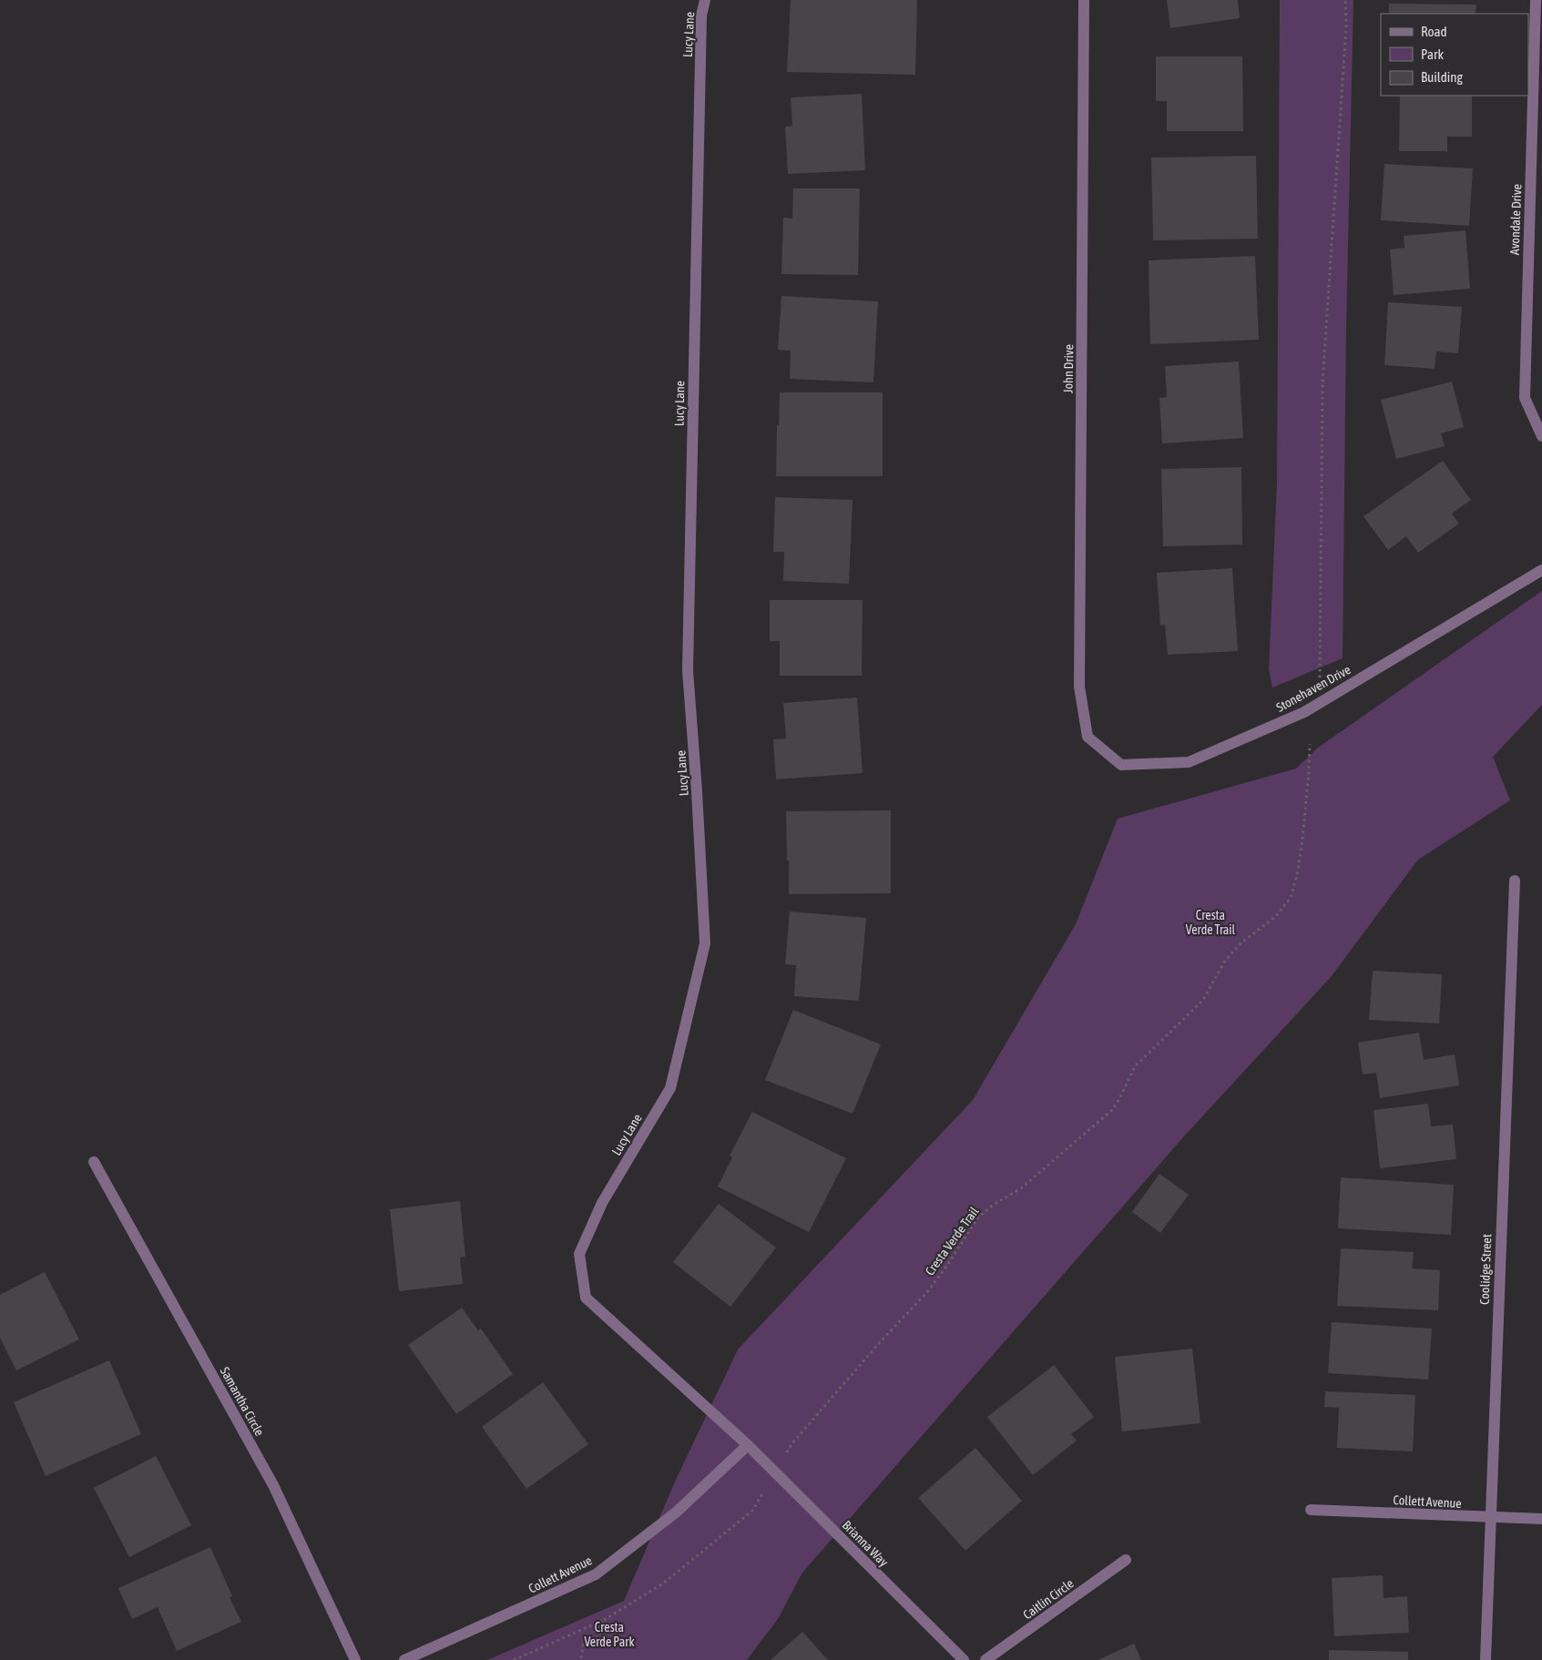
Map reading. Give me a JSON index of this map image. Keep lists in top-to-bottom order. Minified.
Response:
{"streets":{"street":["Lucy Lane","Avondale Drive","John Drive","Stonehaven Drive","Coolidge Street","Samantha Circle","Collett Avenue","Brianna Way","Caitlin Circle"],"path":["Cresta Verde Trail"]},"crossings":[["Lucy Lane","Collett Avenue"],["Lucy Lane","Brianna Way"],["John Drive","Stonehaven Drive"],["Coolidge Street","Collett Avenue"],["Collett Avenue","Brianna Way"]],"parks":["Cresta Verde Trail","Cresta Verde Park"],"legend":["Road","Park","Building"]}
